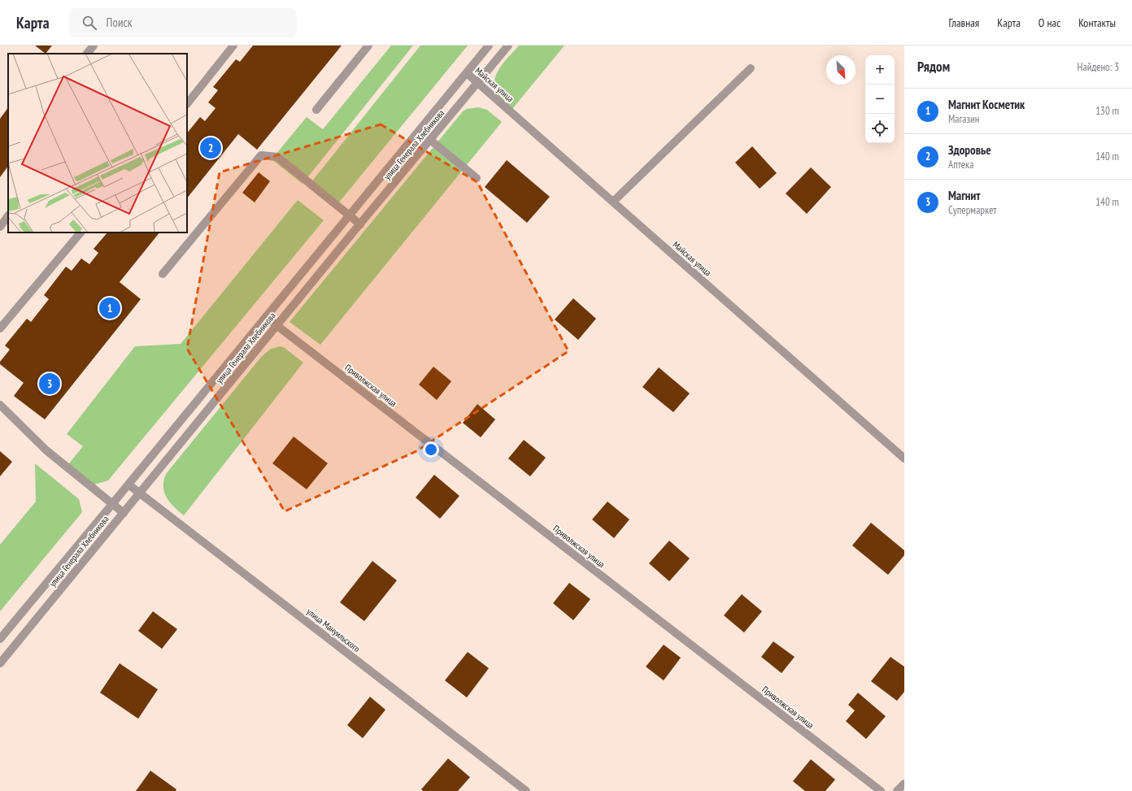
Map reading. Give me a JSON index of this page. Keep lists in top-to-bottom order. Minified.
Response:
{"streets":{"street":["Майская улица","улица Генерала Хлебникова","Приволжская улица","улица Мануильского"]},"crossings":[["Майская улица","улица Генерала Хлебникова"],["улица Генерала Хлебникова","Приволжская улица"],["улица Генерала Хлебникова","улица Мануильского"]],"north":"bottom right","page":{"header":"Карта","search":"Поиск","nav":["Главная","Карта","О нас","Контакты"],"heading":["Рядом","Найдено: 3"],"map_buttons":["+","−"],"list":[{"mark":"1","name":"Магнит Косметик","note":"Магазин","value":"130 m"},{"mark":"2","name":"Здоровье","note":"Аптека","value":"140 m"},{"mark":"3","name":"Магнит","note":"Супермаркет","value":"140 m"}],"pins":["2","1","3"]}}
